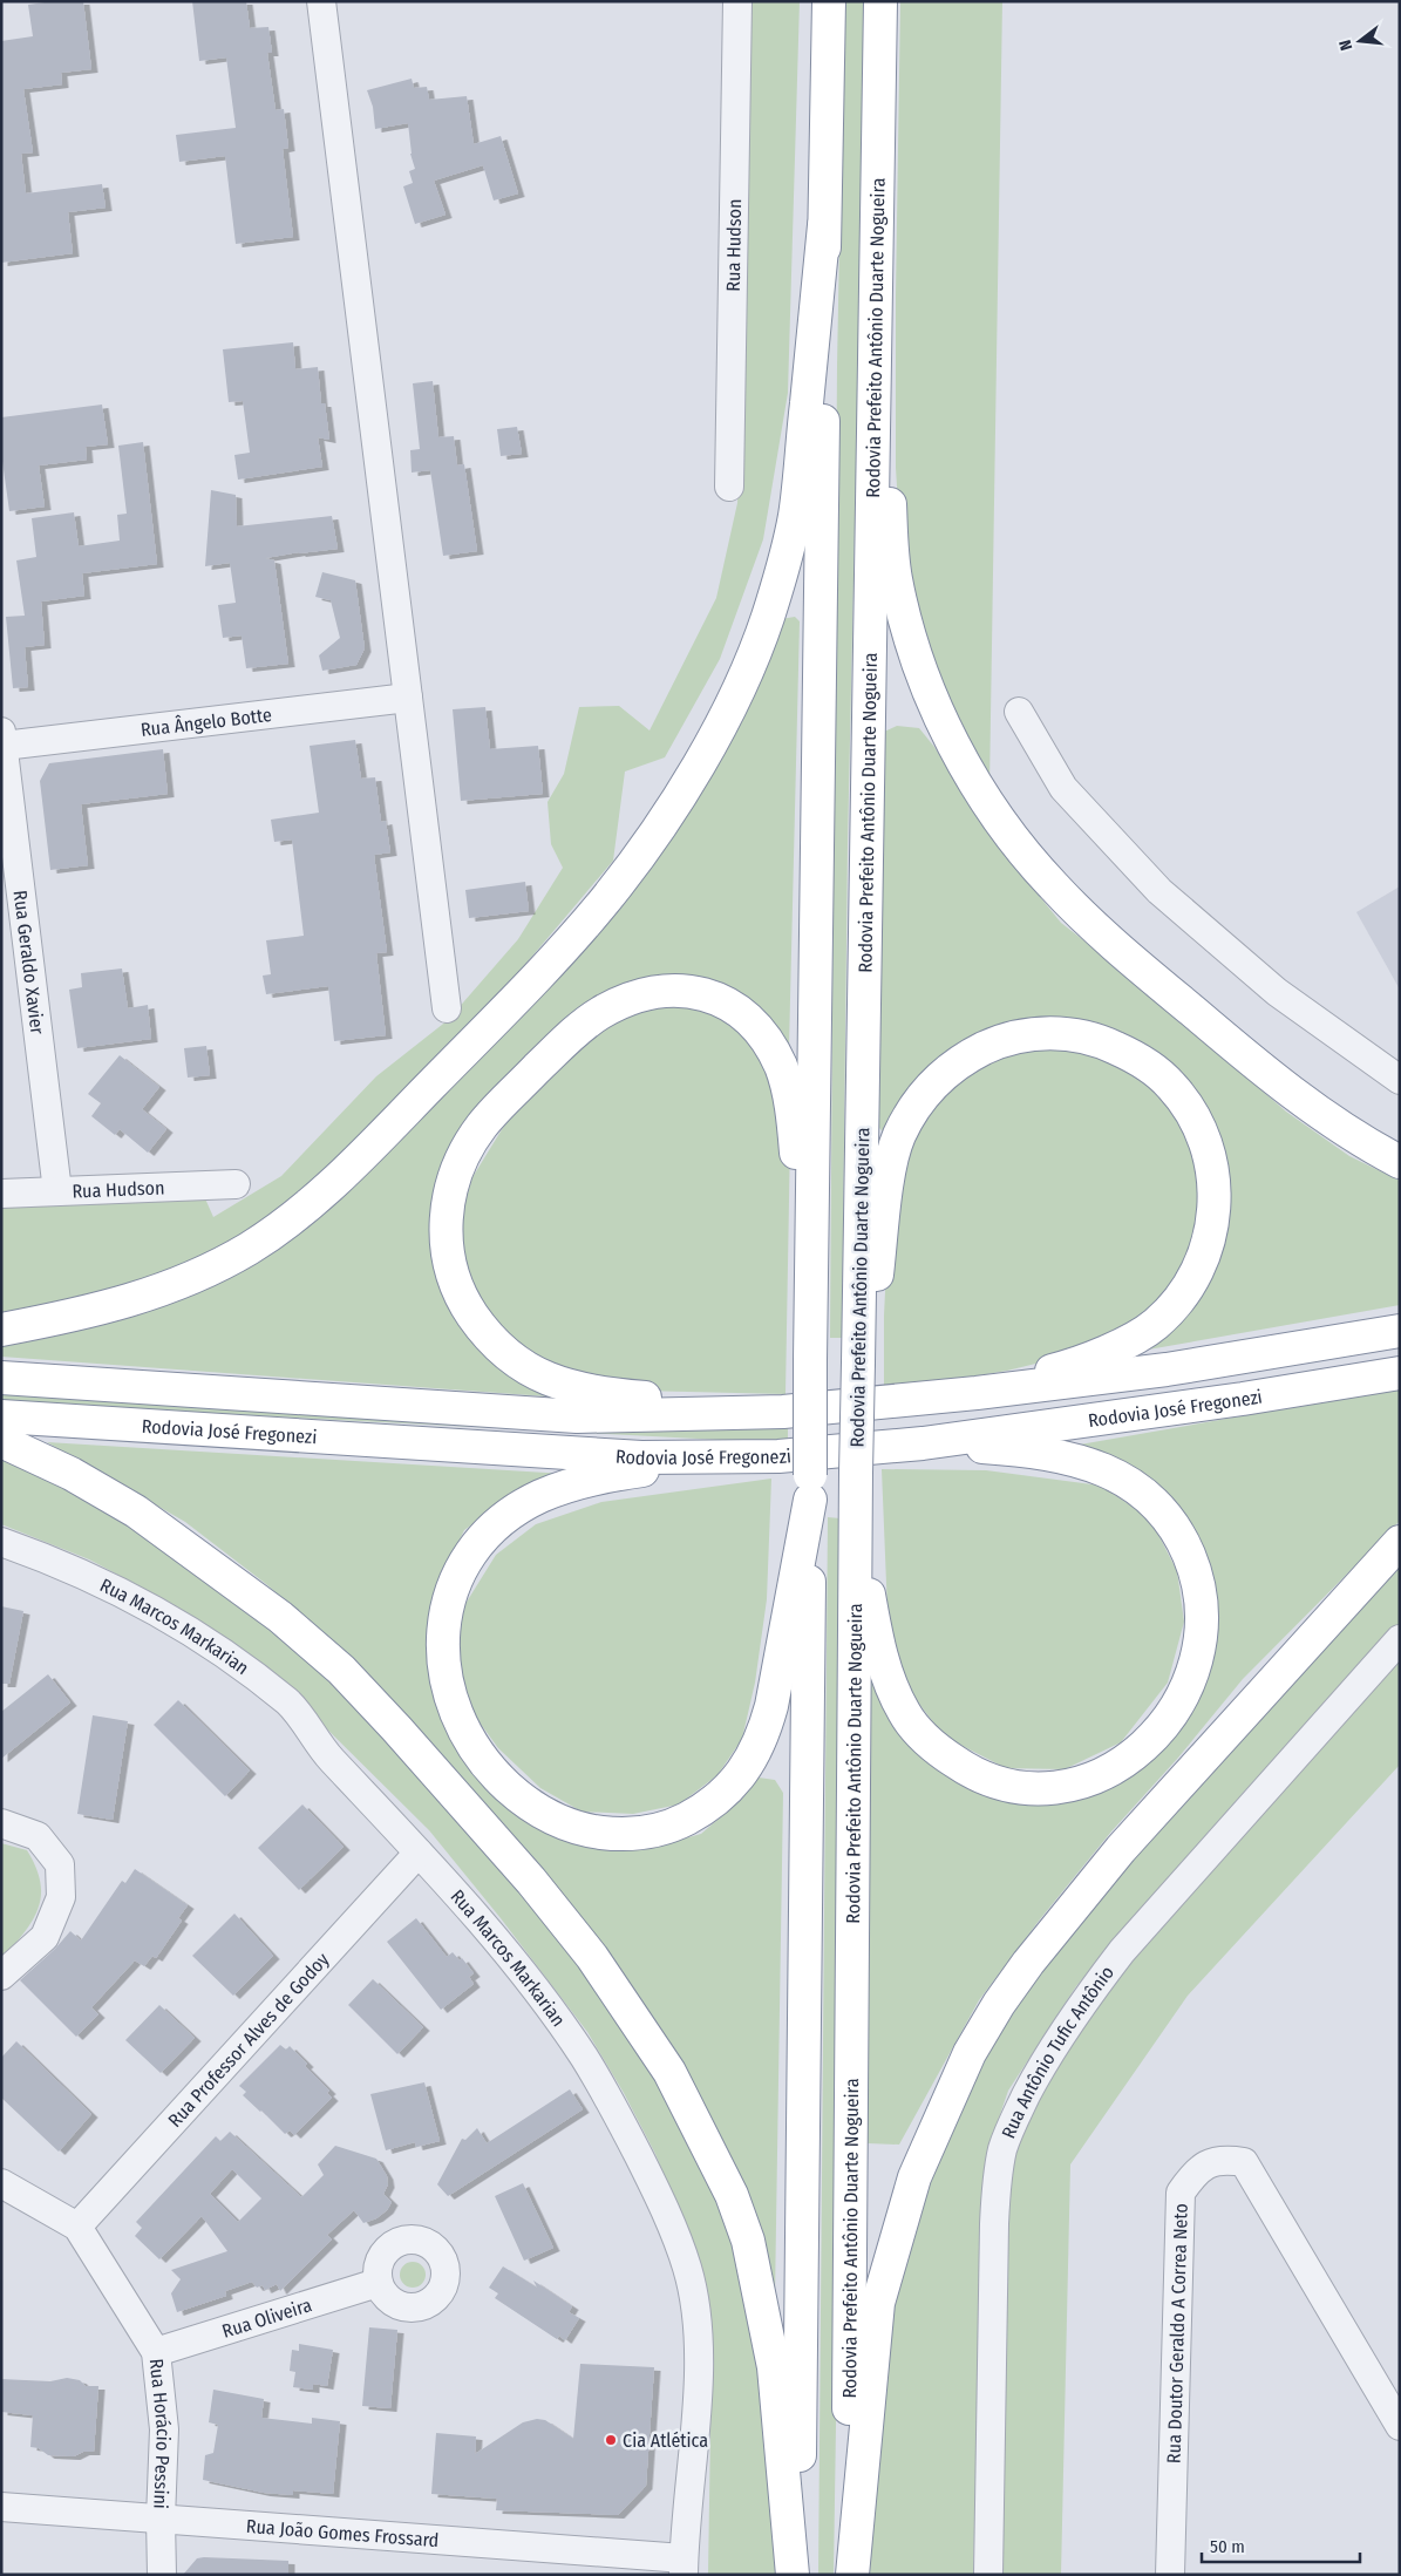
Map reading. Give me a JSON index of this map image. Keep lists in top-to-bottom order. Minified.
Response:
{"streets":{"highway":["Rodovia Prefeito Antônio Duarte Nogueira","Rodovia José Fregonezi"],"street":["Rua Hudson","Rua Ângelo Botte","Rua Geraldo Xavier","Rua Marcos Markarian","Rua Professor Alves de Godoy","Rua Antônio Tufic Antônio","Rua Oliveira","Rua Doutor Geraldo A Correa Neto","Rua Horácio Pessini","Rua João Gomes Frossard"]},"crossings":[["Rua Hudson","Rua Geraldo Xavier"],["Rua Ângelo Botte","Rua Geraldo Xavier"],["Rua Marcos Markarian","Rua Professor Alves de Godoy"],["Rua Marcos Markarian","Rua João Gomes Frossard"],["Rua Professor Alves de Godoy","Rua Horácio Pessini"],["Rua Oliveira","Rua Horácio Pessini"],["Rua Horácio Pessini","Rua João Gomes Frossard"]],"places":["Cia Atlética"],"scale_bar":"50 m","north":"left"}
